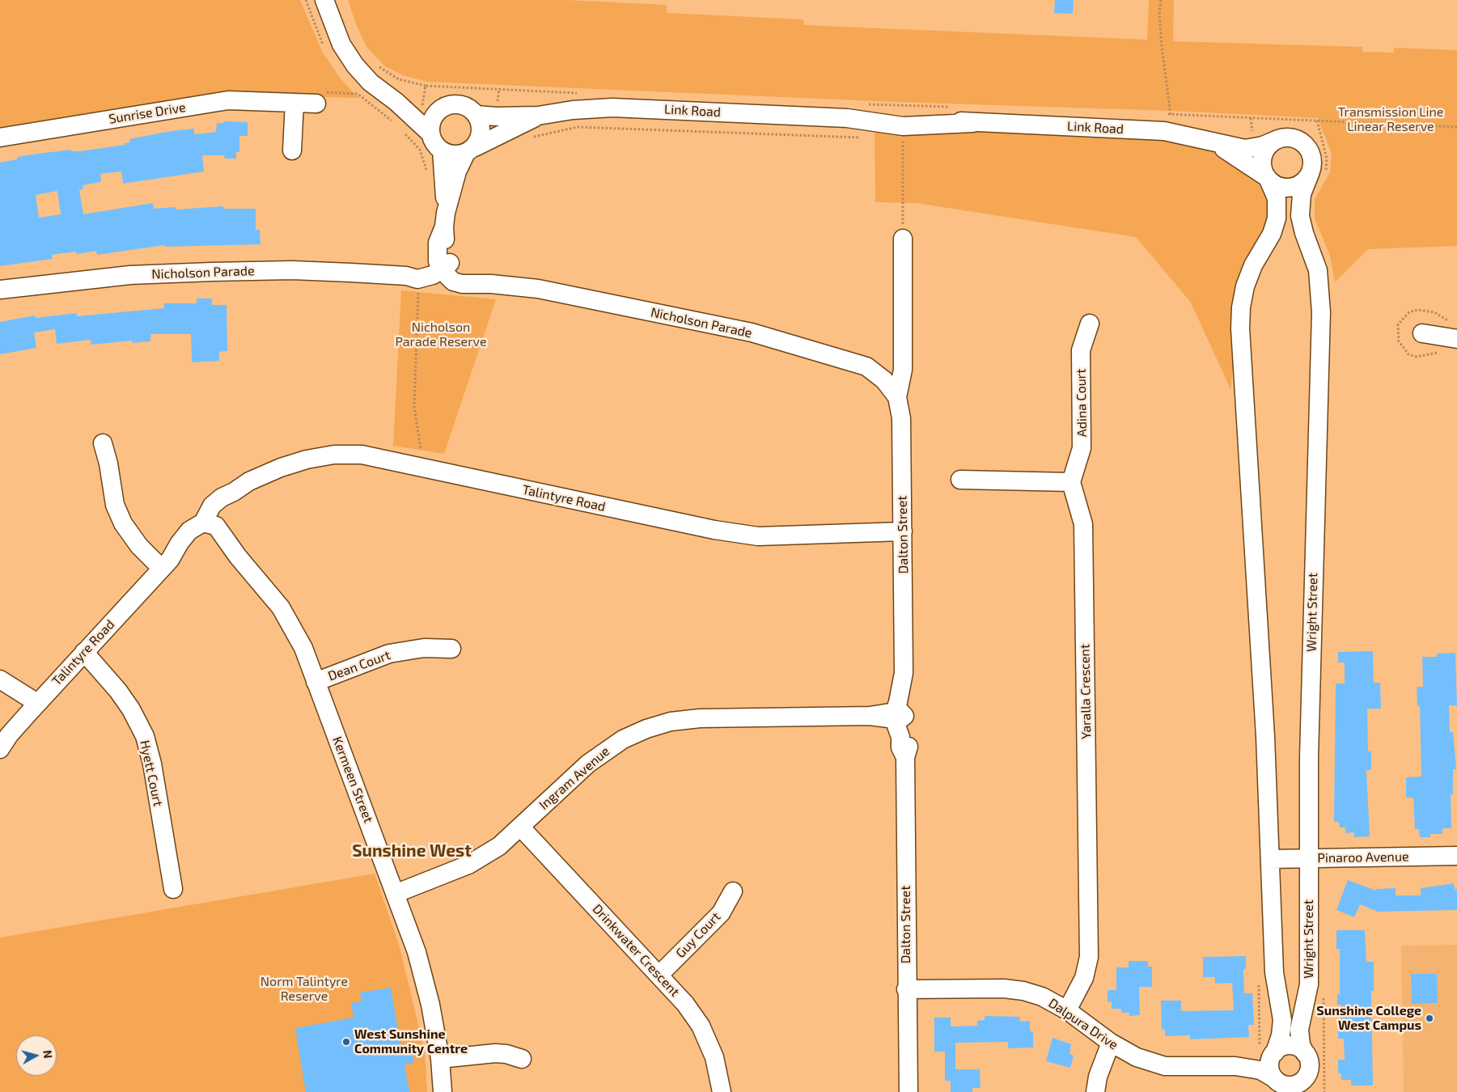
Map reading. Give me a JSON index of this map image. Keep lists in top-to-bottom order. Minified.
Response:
{"streets":{"street":["Link Road","Sunrise Drive","Nicholson Parade","Adina Court","Talintyre Road","Dalton Street","Wright Street","Dean Court","Yaralla Crescent","Hyett Court","Ingram Avenue","Kermeen Street","Pinaroo Avenue","Guy Court","Drinkwater Crescent","Dalpura Drive"]},"crossings":[["Link Road","Wright Street"],["Nicholson Parade","Dalton Street"],["Adina Court","Yaralla Crescent"],["Talintyre Road","Dalton Street"],["Talintyre Road","Hyett Court"],["Talintyre Road","Kermeen Street"],["Dalton Street","Ingram Avenue"],["Dalton Street","Dalpura Drive"],["Wright Street","Pinaroo Avenue"],["Wright Street","Dalpura Drive"],["Dean Court","Kermeen Street"],["Yaralla Crescent","Dalpura Drive"],["Ingram Avenue","Kermeen Street"],["Ingram Avenue","Drinkwater Crescent"],["Guy Court","Drinkwater Crescent"]],"districts":["Sunshine West"],"parks":["Transmission Line Linear Reserve","Nicholson Parade Reserve","Norm Talintyre Reserve"],"places":["Sunshine College West Campus","West Sunshine Community Centre"],"north":"right"}
